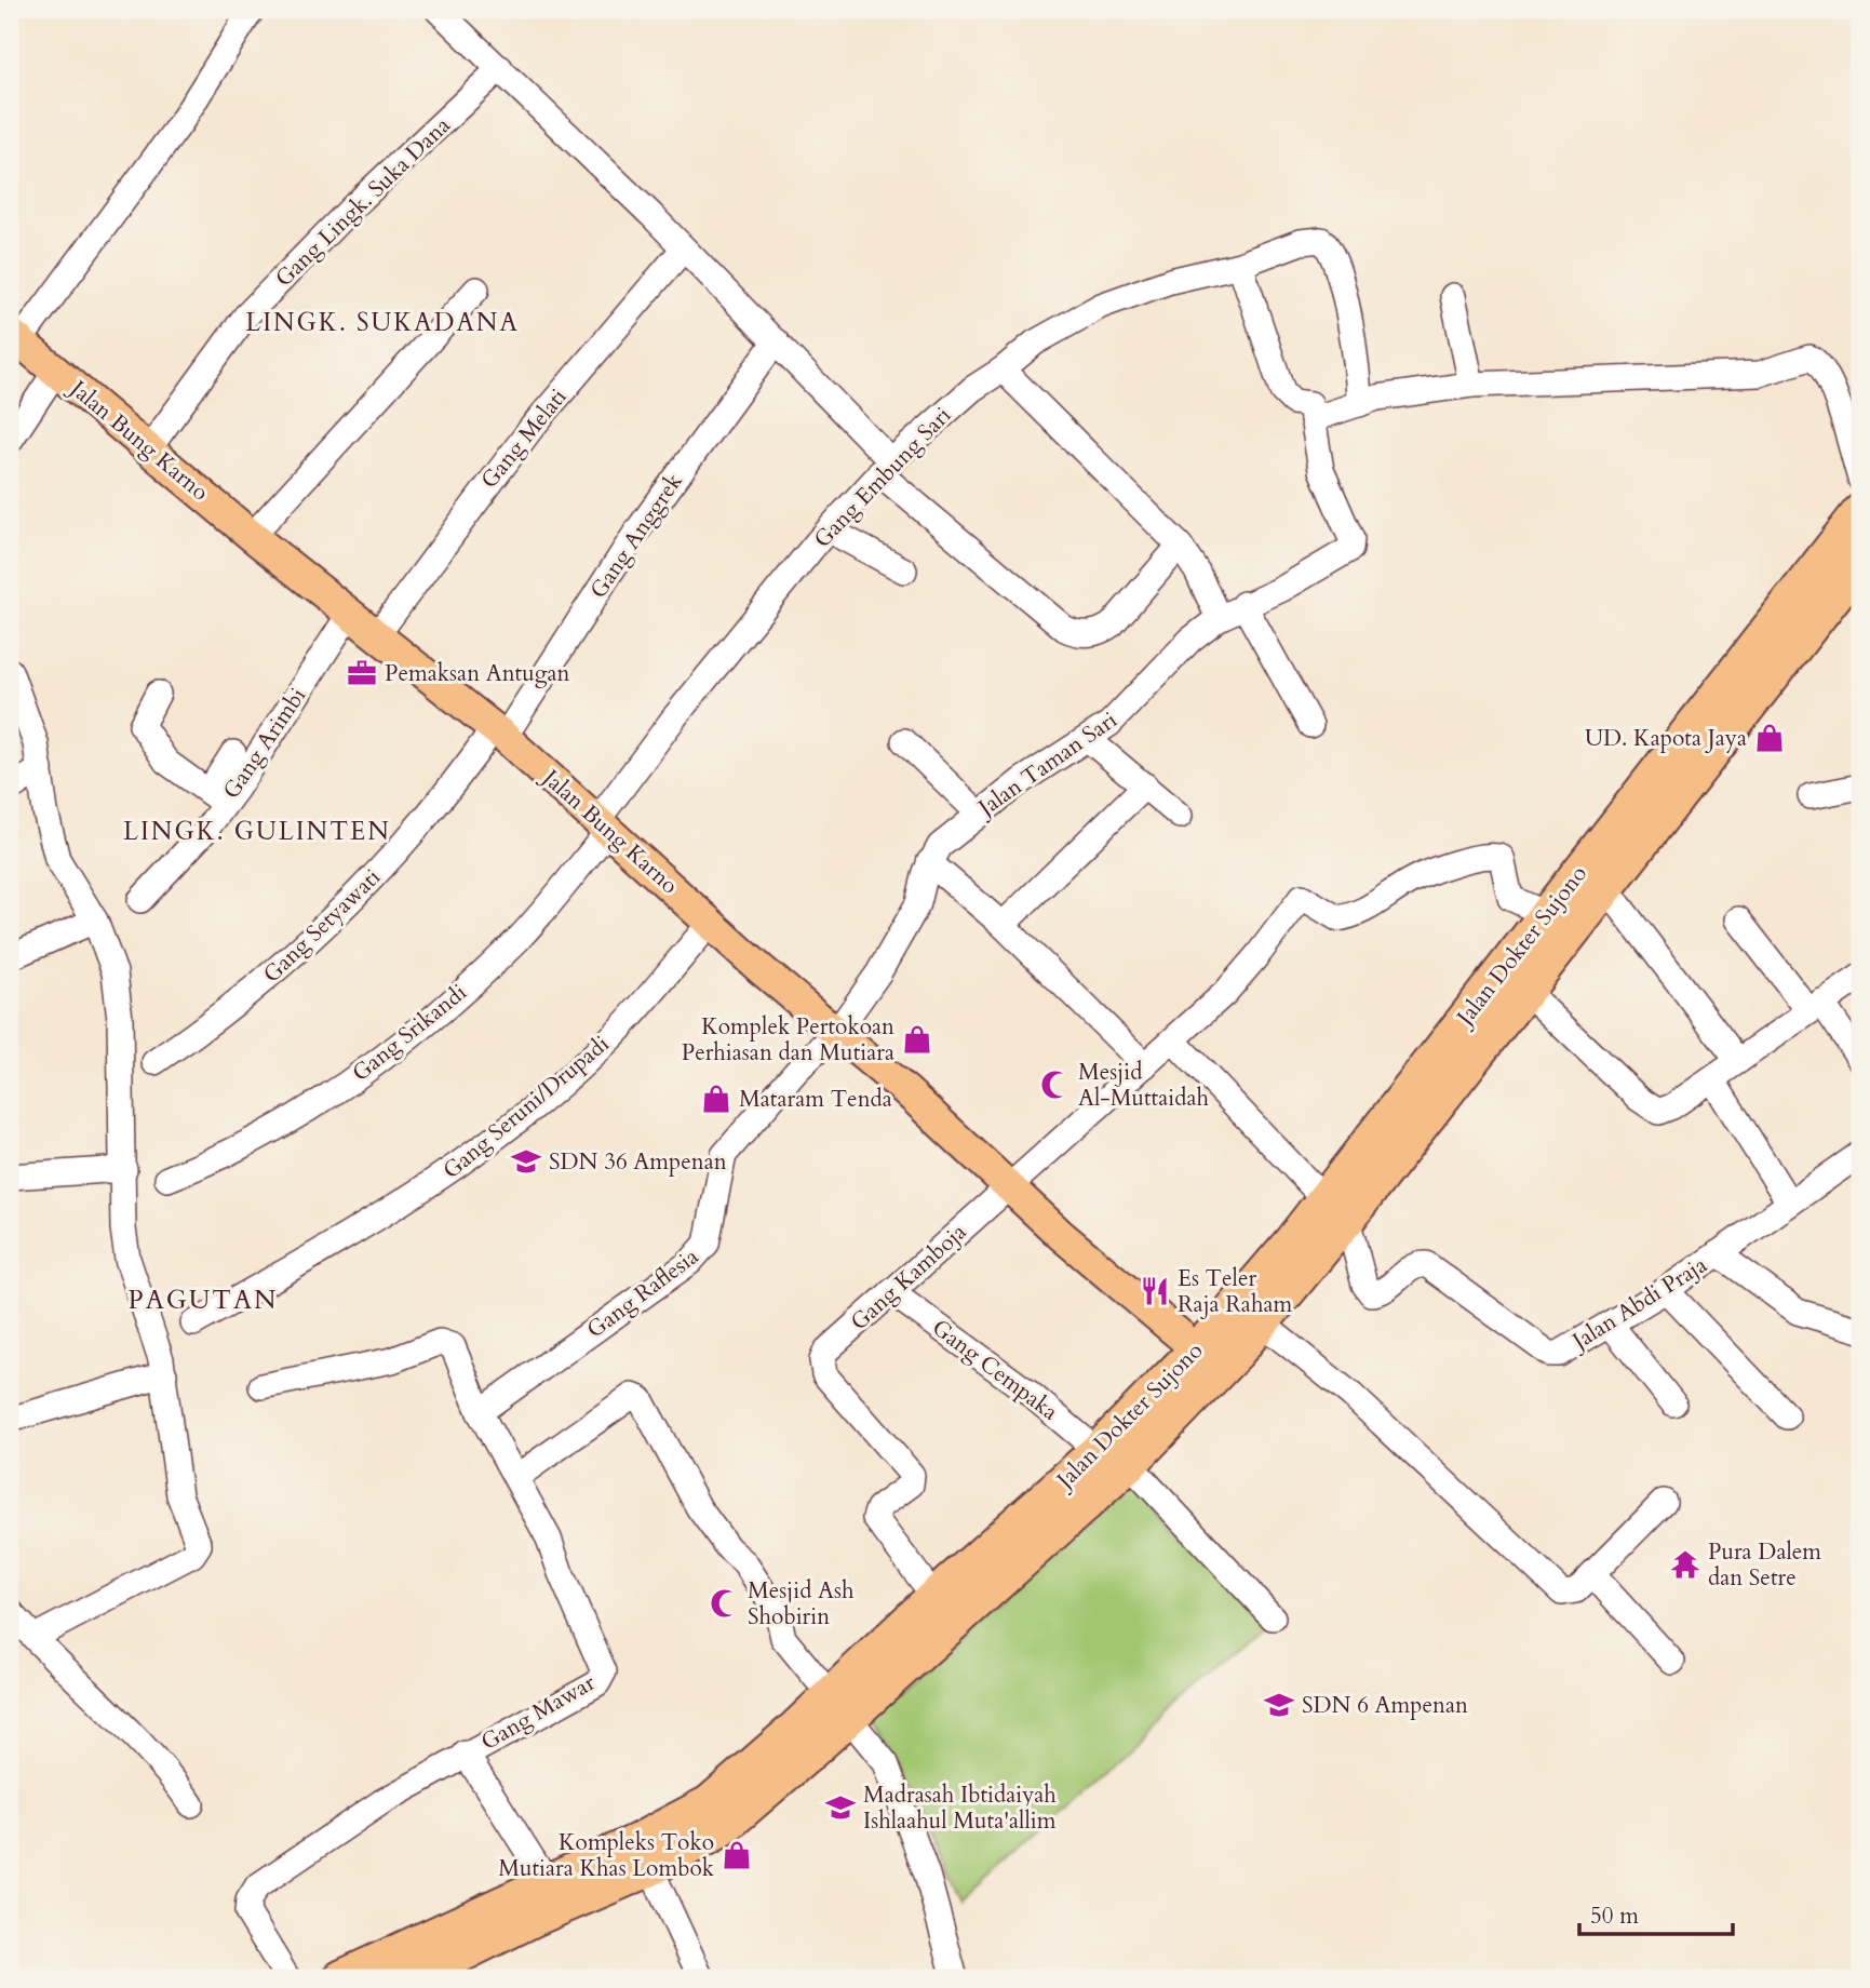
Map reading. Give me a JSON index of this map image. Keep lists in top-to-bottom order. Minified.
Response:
{"streets":{"highway":["Jalan Dokter Sujono"],"main road":["Jalan Bung Karno"],"street":["Gang Lingk. Suka Dana","Gang Melati","Gang Embung Sari","Gang Anggrek","Gang Arimbi","Jalan Taman Sari","Gang Setyawati","Gang Srikandi","Gang Seruni/Drupadi","Gang Kamboja","Gang Raflesia","Jalan Abdi Praja","Gang Cempaka","Gang Mawar"]},"crossings":[["Gang Lingk. Suka Dana","Jalan Bung Karno"],["Gang Melati","Jalan Bung Karno"],["Jalan Bung Karno","Gang Embung Sari"],["Jalan Bung Karno","Gang Anggrek"],["Jalan Bung Karno","Gang Arimbi"],["Jalan Bung Karno","Jalan Taman Sari"],["Jalan Bung Karno","Gang Setyawati"],["Jalan Bung Karno","Jalan Dokter Sujono"],["Jalan Bung Karno","Gang Srikandi"],["Jalan Bung Karno","Gang Seruni/Drupadi"],["Jalan Bung Karno","Gang Kamboja"],["Jalan Bung Karno","Gang Raflesia"],["Gang Embung Sari","Gang Srikandi"],["Gang Anggrek","Gang Setyawati"],["Jalan Taman Sari","Gang Raflesia"],["Jalan Dokter Sujono","Gang Kamboja"],["Jalan Dokter Sujono","Jalan Abdi Praja"],["Jalan Dokter Sujono","Gang Cempaka"],["Gang Kamboja","Gang Cempaka"],["Gang Raflesia","Gang Mawar"]],"districts":["LINGK. SUKADANA","LINGK. GULINTEN","PAGUTAN"],"places":{"office":["Pemaksan Antugan"],"shop":["UD. Kapota Jaya","Komplek Pertokoan Perhiasan dan Mutiara","Mataram Tenda","Kompleks Toko Mutiara Khas Lombok"],"mosque":["Mesjid Al-Muttaidah","Mesjid Ash Shobirin"],"school or university":["SDN 36 Ampenan","SDN 6 Ampenan","Madrasah Ibtidaiyah Ishlaahul Muta'allim"],"restaurant":["Es Teler Raja Raham"],"temple":["Pura Dalem dan Setre"]},"scale_bar":"50 m"}
